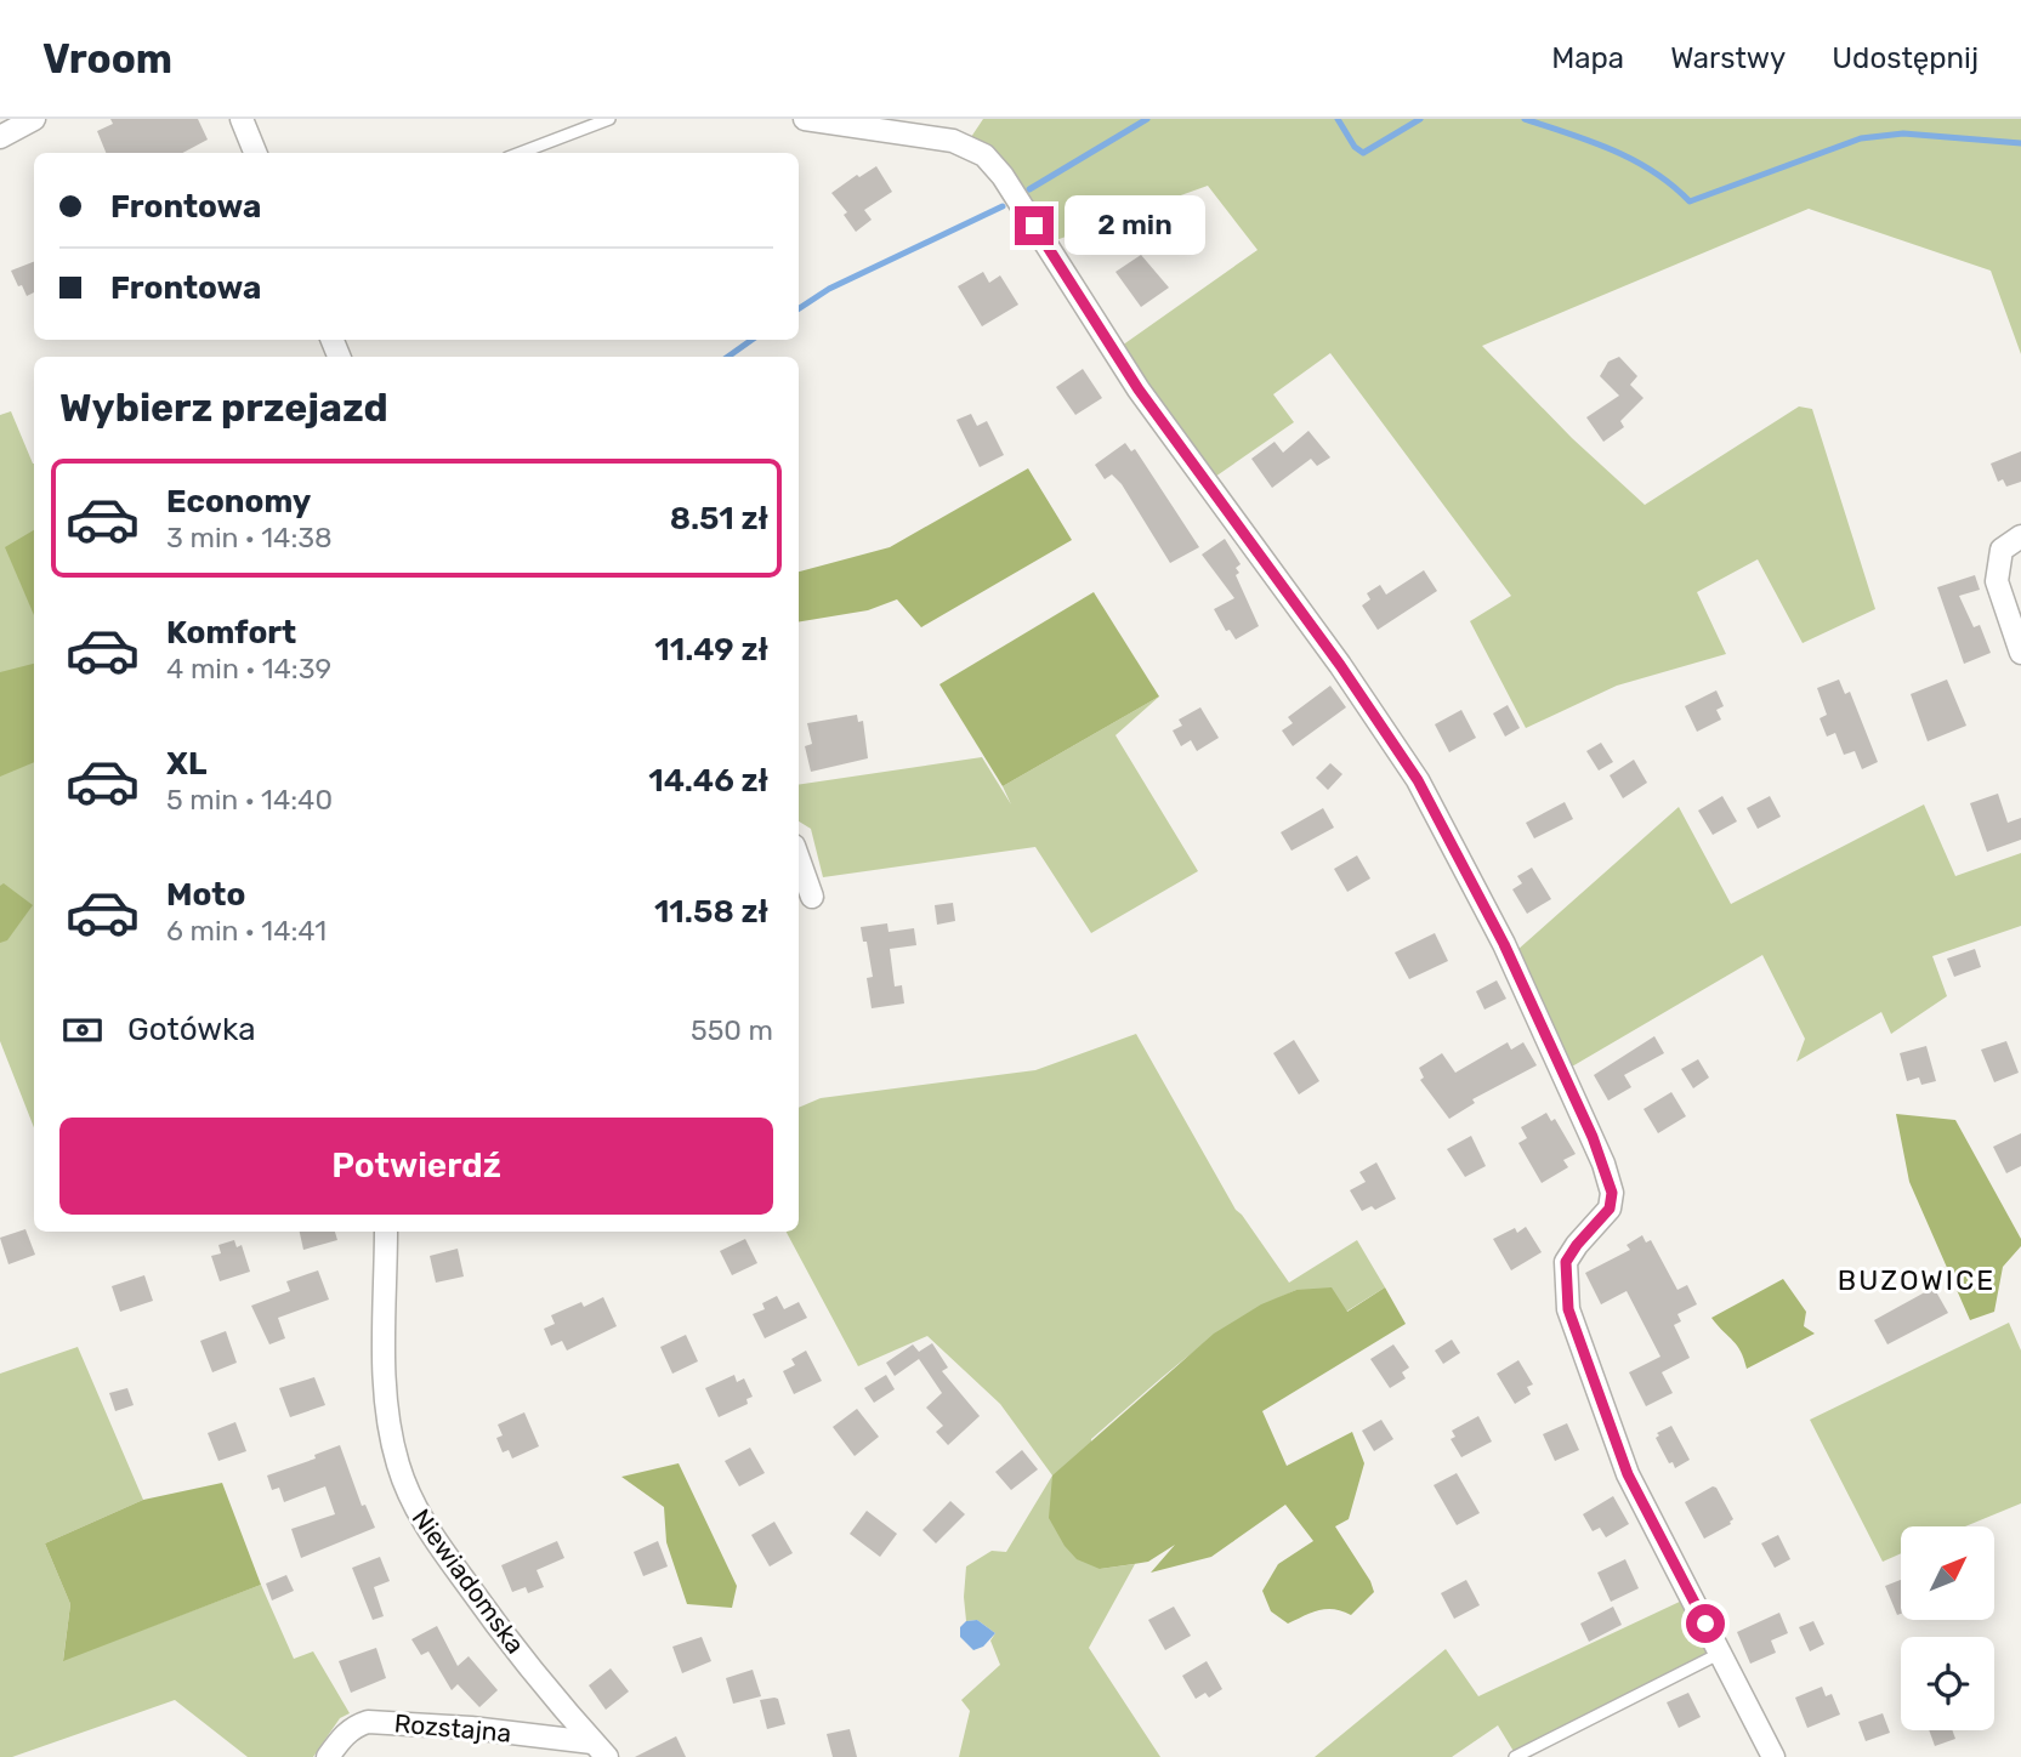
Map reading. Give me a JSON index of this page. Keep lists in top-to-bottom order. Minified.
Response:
{"streets":{"street":["Niewiadomska","Rozstajna"]},"crossings":[["Niewiadomska","Rozstajna"]],"districts":["BUZOWICE"],"north":"top right","page":{"header":"Vroom","nav":["Mapa","Warstwy","Udostępnij"],"banner":["Frontowa","Frontowa"],"bubble":"2 min","heading":"Wybierz przejazd","list":[{"name":"Economy","note":"3 min · 14:38","value":"8.51 zł"},{"name":"Komfort","note":"4 min · 14:39","value":"11.49 zł"},{"name":"XL","note":"5 min · 14:40","value":"14.46 zł"},{"name":"Moto","note":"6 min · 14:41","value":"11.58 zł"}],"pay":["Gotówka","550 m"],"buttons":"Potwierdź"}}
